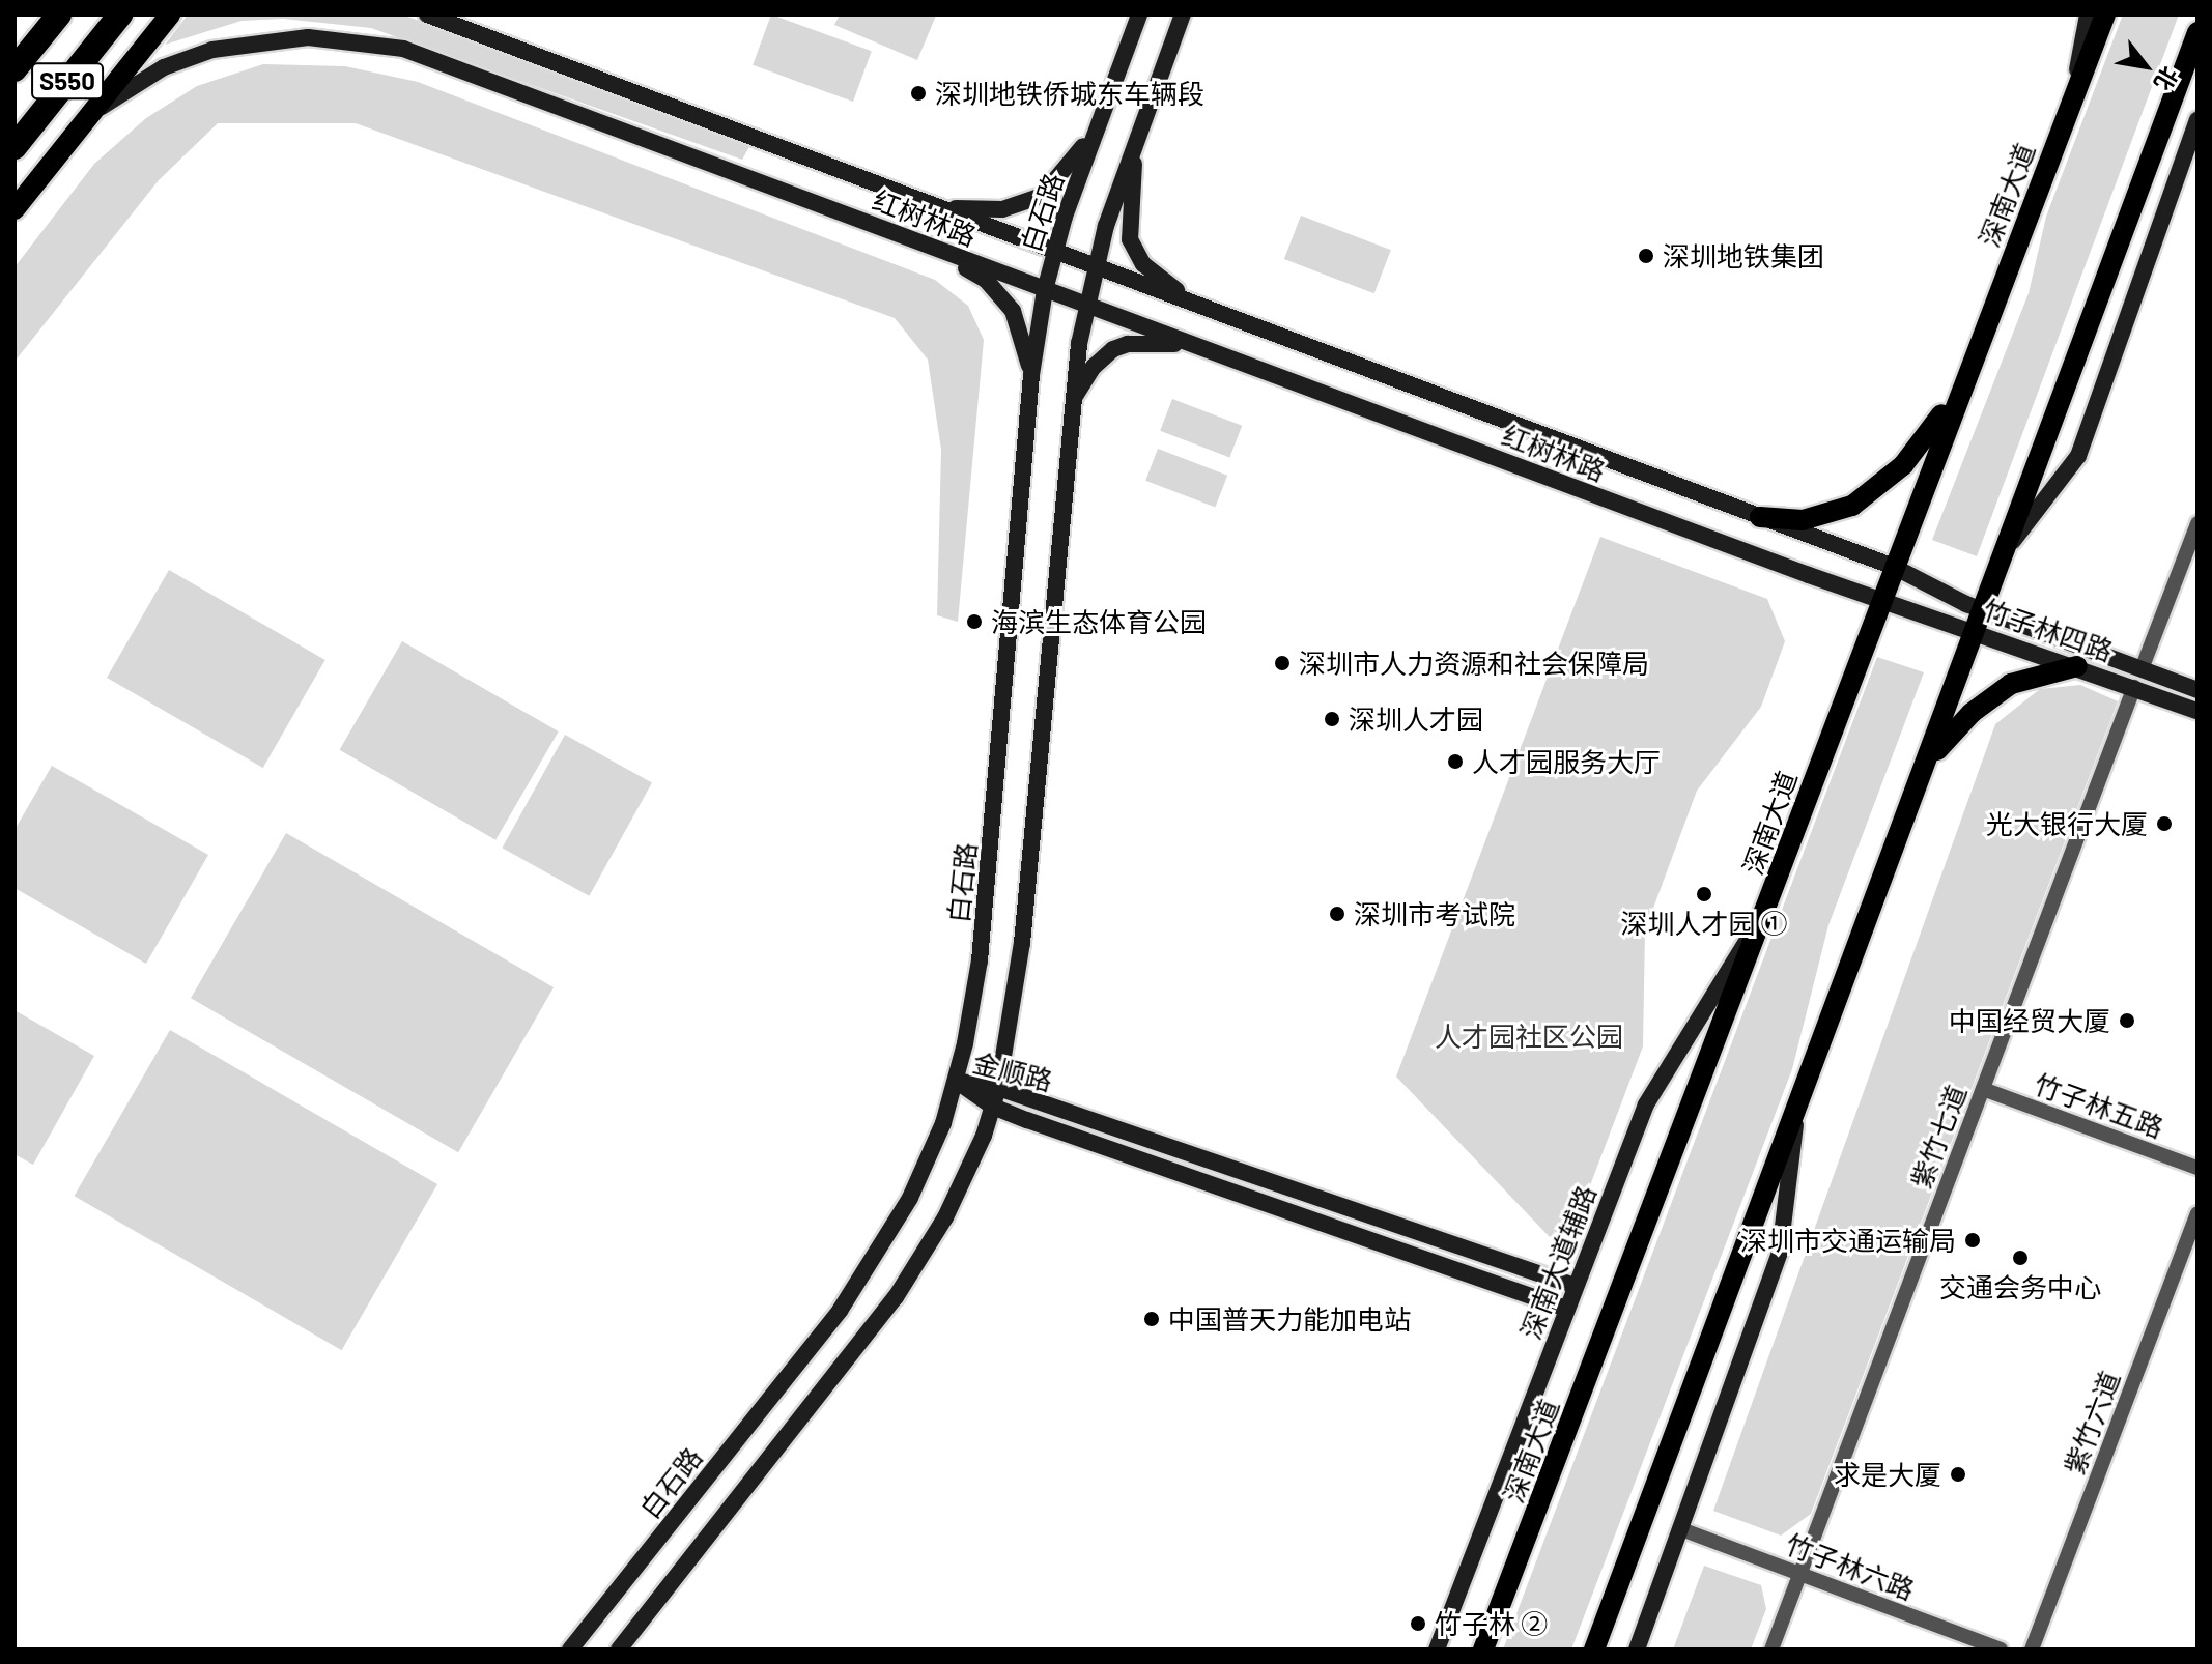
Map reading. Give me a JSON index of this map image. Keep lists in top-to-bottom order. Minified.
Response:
{"streets":{"highway":["S550"],"main road":["深南大道","白石路","红树林路","竹子林四路","金顺路","深南大道辅路"],"street":["竹子林五路","紫竹七道","紫竹六道","竹子林六路"]},"crossings":[["深南大道","红树林路"],["深南大道","竹子林四路"],["深南大道","深南大道辅路"],["白石路","红树林路"],["白石路","金顺路"],["红树林路","竹子林四路"],["竹子林四路","紫竹七道"],["金顺路","深南大道辅路"],["竹子林五路","紫竹七道"],["紫竹七道","竹子林六路"]],"parks":["人才园社区公园"],"places":["深圳地铁侨城东车辆段","深圳地铁集团","海滨生态体育公园","深圳市人力资源和社会保障局","深圳人才园","人才园服务大厅","光大银行大厦","深圳人才园 ①","深圳市考试院","中国经贸大厦","深圳市交通运输局","交通会务中心","中国普天力能加电站","求是大厦","竹子林 ②"],"north":"bottom right"}
